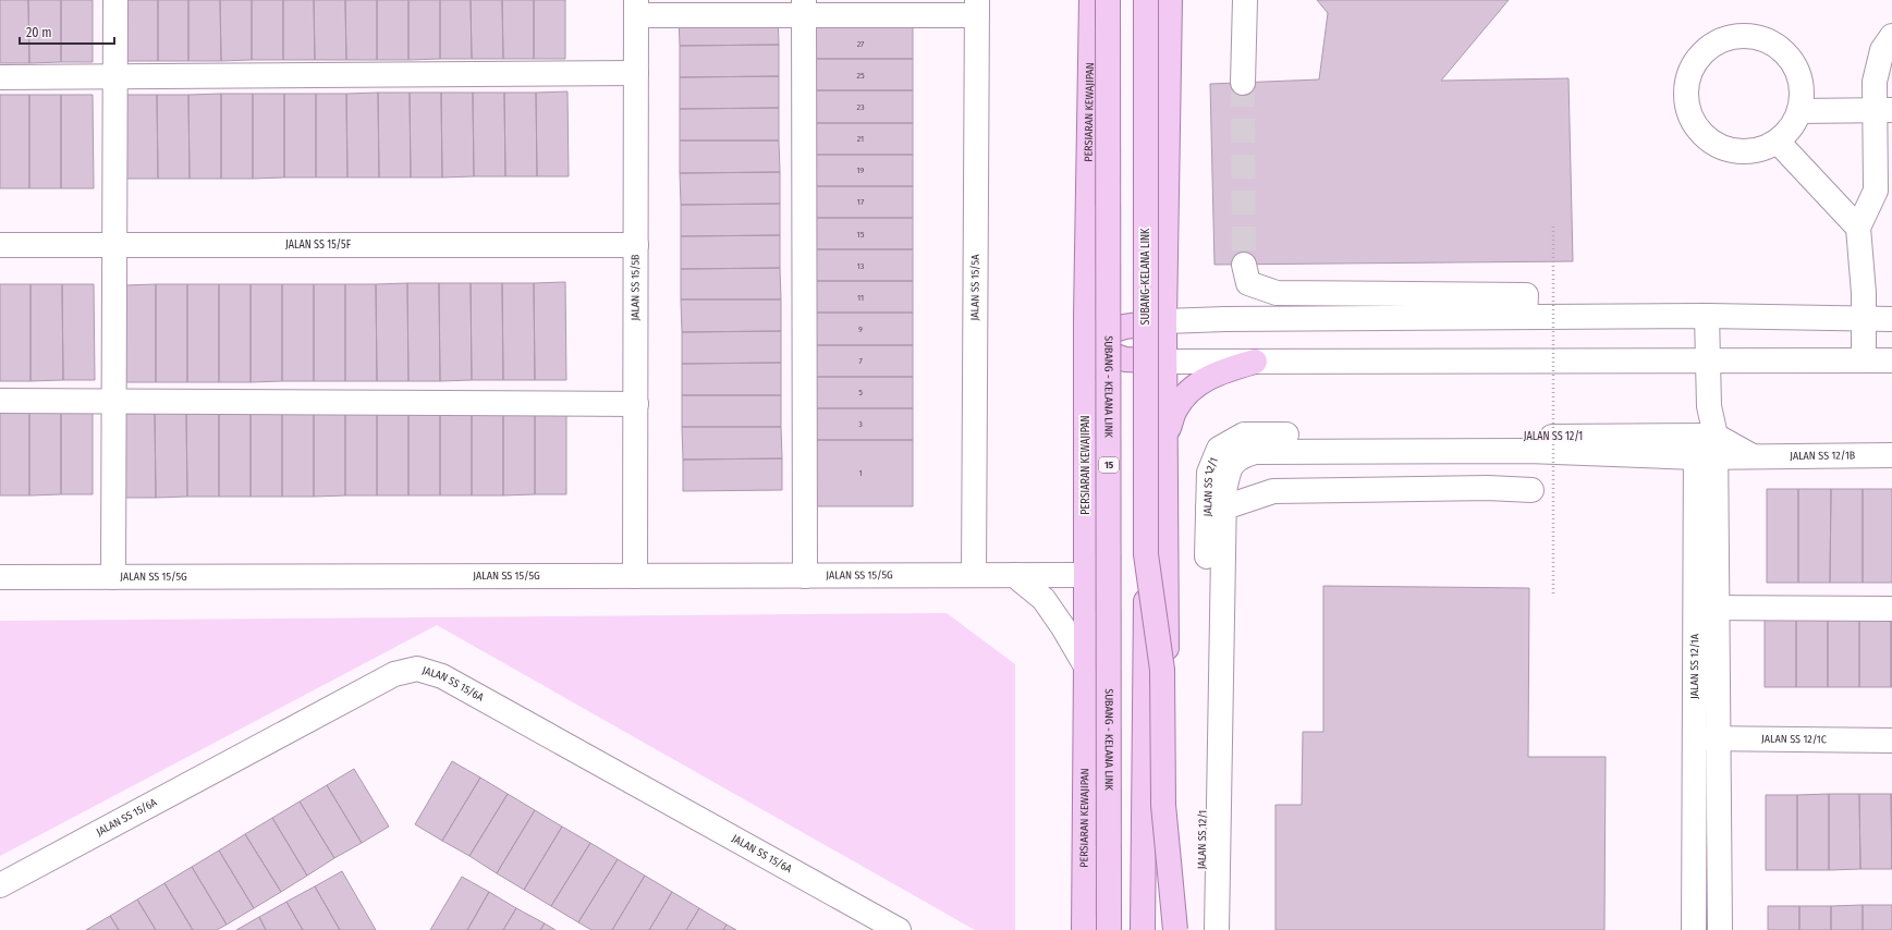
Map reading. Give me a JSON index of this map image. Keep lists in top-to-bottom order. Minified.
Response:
{"streets":{"main road":["PERSIARAN KEWAJIPAN","SUBANG-KELANA LINK","SUBANG - KELANA LINK","15"],"street":["JALAN SS 15/5F","JALAN SS 15/5B","JALAN SS 15/5A","JALAN SS 12/1","JALAN SS 12/1B","JALAN SS 15/5G","JALAN SS 12/1A","JALAN SS 15/6A","JALAN SS 12/1C"]},"crossings":[["PERSIARAN KEWAJIPAN","JALAN SS 15/5G"],["JALAN SS 15/5F","JALAN SS 15/5B"],["JALAN SS 15/5B","JALAN SS 15/5G"],["JALAN SS 15/5A","JALAN SS 15/5G"],["JALAN SS 12/1","JALAN SS 12/1B"],["JALAN SS 12/1","JALAN SS 12/1A"],["JALAN SS 12/1B","JALAN SS 12/1A"],["JALAN SS 12/1A","JALAN SS 12/1C"]],"house_numbers":["27","25","23","21","19","17","15","13","11","9","7","5","3","1"],"scale_bar":"20 m"}
